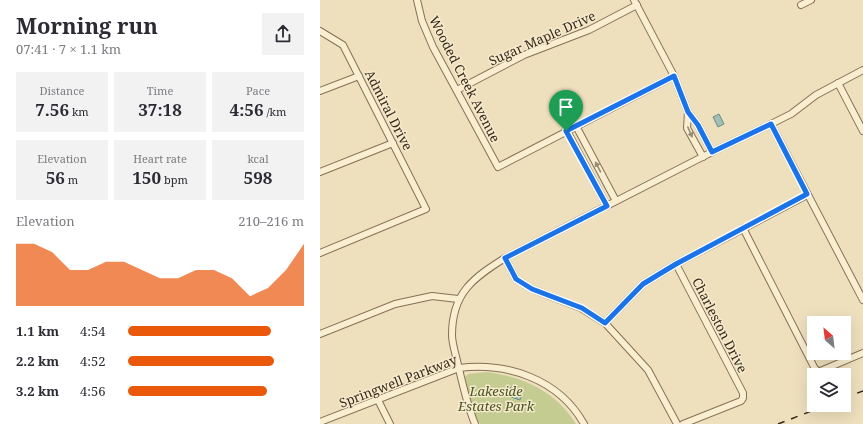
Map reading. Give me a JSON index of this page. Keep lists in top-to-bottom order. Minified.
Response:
{"streets":{"street":["Sugar Maple Drive","Wooded Creek Avenue","Admiral Drive","Charleston Drive","Springwell Parkway"]},"crossings":[["Sugar Maple Drive","Wooded Creek Avenue"]],"parks":["Lakeside Estates Park"],"north":"top left","page":{"heading":["Morning run","07:41 · 7 × 1.1 km"],"stats":[["Distance","7.56 km"],["Time","37:18"],["Pace","4:56 /km"],["Elevation","56 m"],["Heart rate","150 bpm"],["kcal","598"]],"chart":["Elevation","210–216 m"],"list":[{"name":"1.1 km","note":"4:54"},{"name":"2.2 km","note":"4:52"},{"name":"3.2 km","note":"4:56"}]}}
